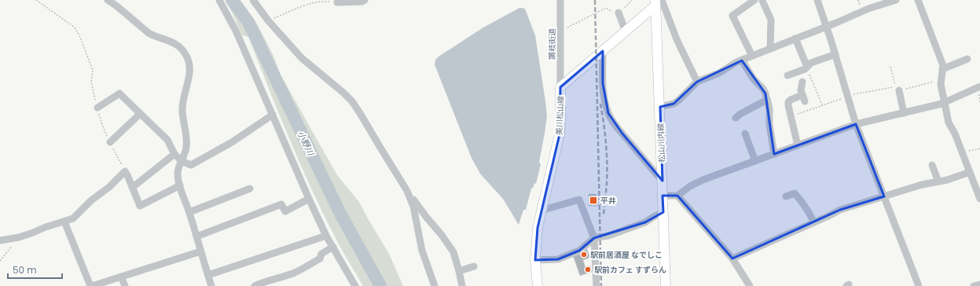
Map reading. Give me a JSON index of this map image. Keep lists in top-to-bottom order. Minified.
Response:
{"streets":{"main road":["美川松山線","松山川内線"],"street":["讃岐街道"]},"crossings":[["讃岐街道","美川松山線"],["美川松山線","松山川内線"]],"water":["小野川"],"places":{"transit":["平井"],"other":["駅前居酒屋 なでしこ","駅前カフェ すずらん"]},"scale_bar":"50 m"}
